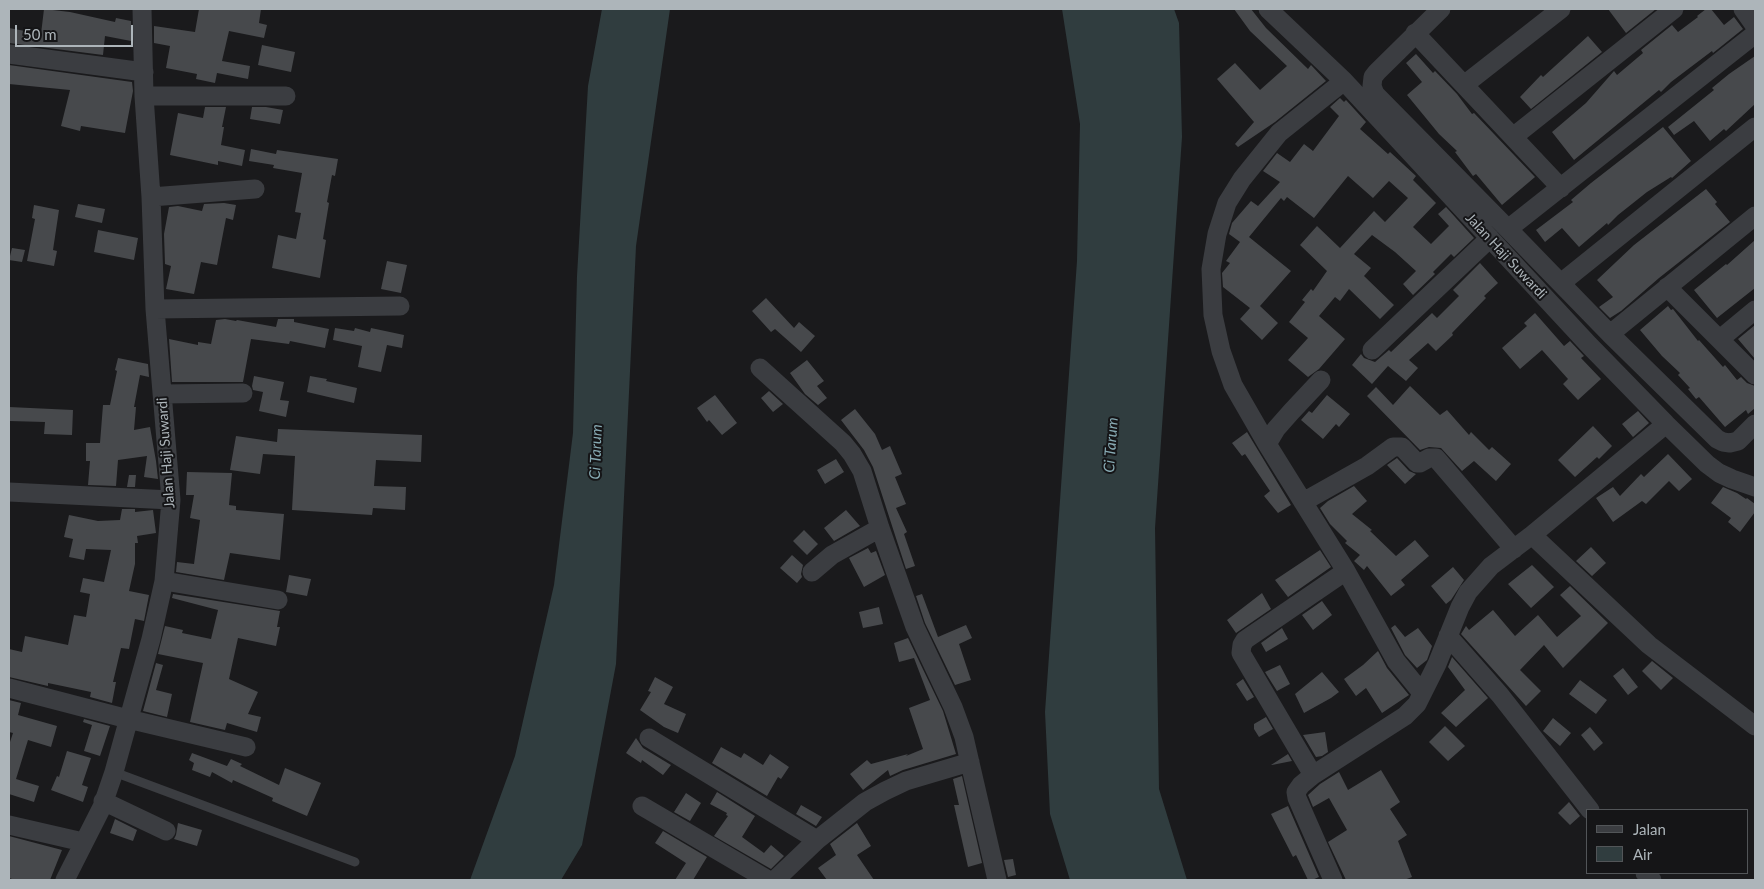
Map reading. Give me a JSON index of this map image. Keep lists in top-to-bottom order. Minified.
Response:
{"streets":{"street":["Jalan Haji Suwardi"]},"water":["Ci Tarum"],"legend":["Jalan","Air"],"scale_bar":"50 m"}
